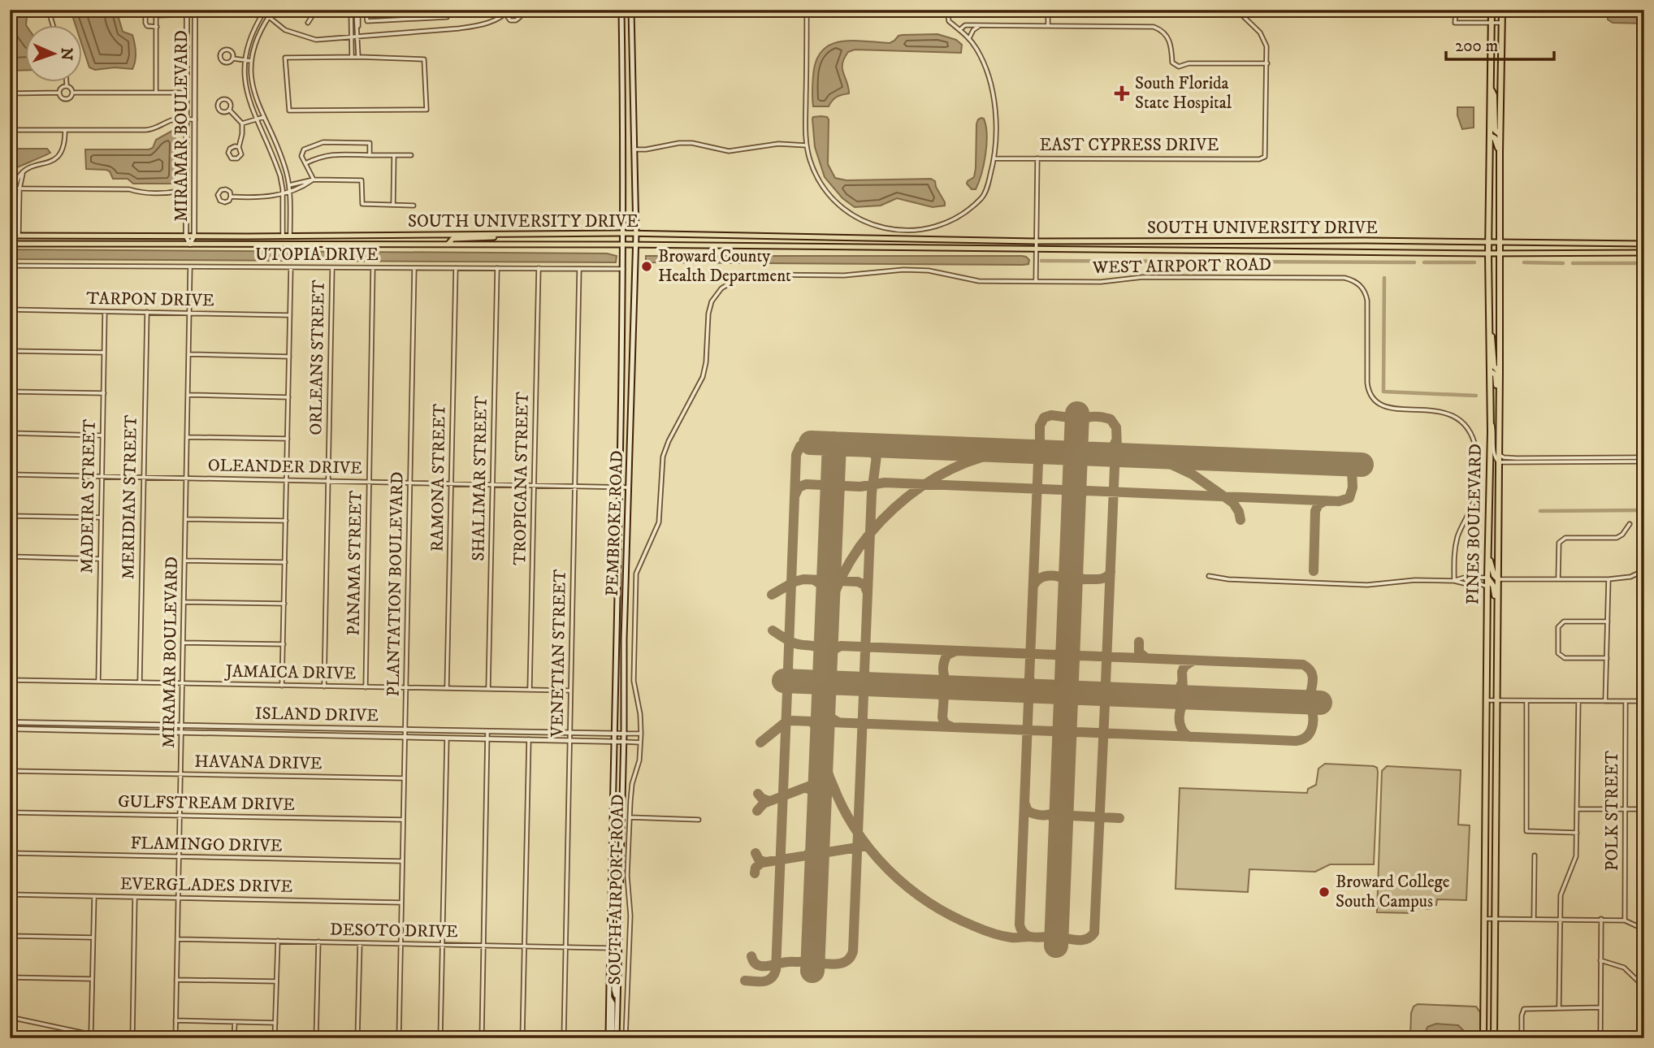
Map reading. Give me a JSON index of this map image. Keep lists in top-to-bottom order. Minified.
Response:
{"streets":{"highway":["PINES BOULEVARD"],"main road":["SOUTH UNIVERSITY DRIVE","PEMBROKE ROAD"],"street":["MIRAMAR BOULEVARD","EAST CYPRESS DRIVE","UTOPIA DRIVE","WEST AIRPORT ROAD","TARPON DRIVE","ORLEANS STREET","OLEANDER DRIVE","RAMONA STREET","SHALIMAR STREET","TROPICANA STREET","MADEIRA STREET","MERIDIAN STREET","PANAMA STREET","PLANTATION BOULEVARD","VENETIAN STREET","JAMAICA DRIVE","ISLAND DRIVE","HAVANA DRIVE","GULFSTREAM DRIVE","POLK STREET","FLAMINGO DRIVE","EVERGLADES DRIVE","SOUTH AIRPORT ROAD","DESOTO DRIVE"]},"crossings":[["MIRAMAR BOULEVARD","SOUTH UNIVERSITY DRIVE"],["MIRAMAR BOULEVARD","UTOPIA DRIVE"],["MIRAMAR BOULEVARD","TARPON DRIVE"],["MIRAMAR BOULEVARD","OLEANDER DRIVE"],["MIRAMAR BOULEVARD","JAMAICA DRIVE"],["MIRAMAR BOULEVARD","ISLAND DRIVE"],["MIRAMAR BOULEVARD","HAVANA DRIVE"],["MIRAMAR BOULEVARD","GULFSTREAM DRIVE"],["MIRAMAR BOULEVARD","FLAMINGO DRIVE"],["MIRAMAR BOULEVARD","EVERGLADES DRIVE"],["MIRAMAR BOULEVARD","DESOTO DRIVE"],["SOUTH UNIVERSITY DRIVE","PEMBROKE ROAD"],["SOUTH UNIVERSITY DRIVE","PINES BOULEVARD"],["UTOPIA DRIVE","ORLEANS STREET"],["UTOPIA DRIVE","RAMONA STREET"],["UTOPIA DRIVE","SHALIMAR STREET"],["UTOPIA DRIVE","TROPICANA STREET"],["UTOPIA DRIVE","PEMBROKE ROAD"],["UTOPIA DRIVE","PANAMA STREET"],["UTOPIA DRIVE","PLANTATION BOULEVARD"],["UTOPIA DRIVE","VENETIAN STREET"],["WEST AIRPORT ROAD","SOUTH AIRPORT ROAD"],["TARPON DRIVE","MADEIRA STREET"],["TARPON DRIVE","MERIDIAN STREET"],["ORLEANS STREET","OLEANDER DRIVE"],["ORLEANS STREET","JAMAICA DRIVE"],["OLEANDER DRIVE","RAMONA STREET"],["OLEANDER DRIVE","SHALIMAR STREET"],["OLEANDER DRIVE","TROPICANA STREET"],["OLEANDER DRIVE","MADEIRA STREET"],["OLEANDER DRIVE","MERIDIAN STREET"],["OLEANDER DRIVE","PEMBROKE ROAD"],["OLEANDER DRIVE","PANAMA STREET"],["OLEANDER DRIVE","PLANTATION BOULEVARD"],["OLEANDER DRIVE","VENETIAN STREET"],["RAMONA STREET","JAMAICA DRIVE"],["SHALIMAR STREET","JAMAICA DRIVE"],["TROPICANA STREET","JAMAICA DRIVE"],["MADEIRA STREET","JAMAICA DRIVE"],["MERIDIAN STREET","JAMAICA DRIVE"],["PEMBROKE ROAD","ISLAND DRIVE"],["PEMBROKE ROAD","DESOTO DRIVE"],["PANAMA STREET","JAMAICA DRIVE"],["PLANTATION BOULEVARD","JAMAICA DRIVE"],["PLANTATION BOULEVARD","ISLAND DRIVE"],["PLANTATION BOULEVARD","HAVANA DRIVE"],["PLANTATION BOULEVARD","GULFSTREAM DRIVE"],["PLANTATION BOULEVARD","FLAMINGO DRIVE"],["PLANTATION BOULEVARD","EVERGLADES DRIVE"],["PLANTATION BOULEVARD","DESOTO DRIVE"],["VENETIAN STREET","JAMAICA DRIVE"],["VENETIAN STREET","ISLAND DRIVE"],["VENETIAN STREET","DESOTO DRIVE"]],"places":{"health":["South Florida State Hospital"],"other":["Broward County Health Department","Broward College South Campus"]},"scale_bar":"200 m","north":"right"}
